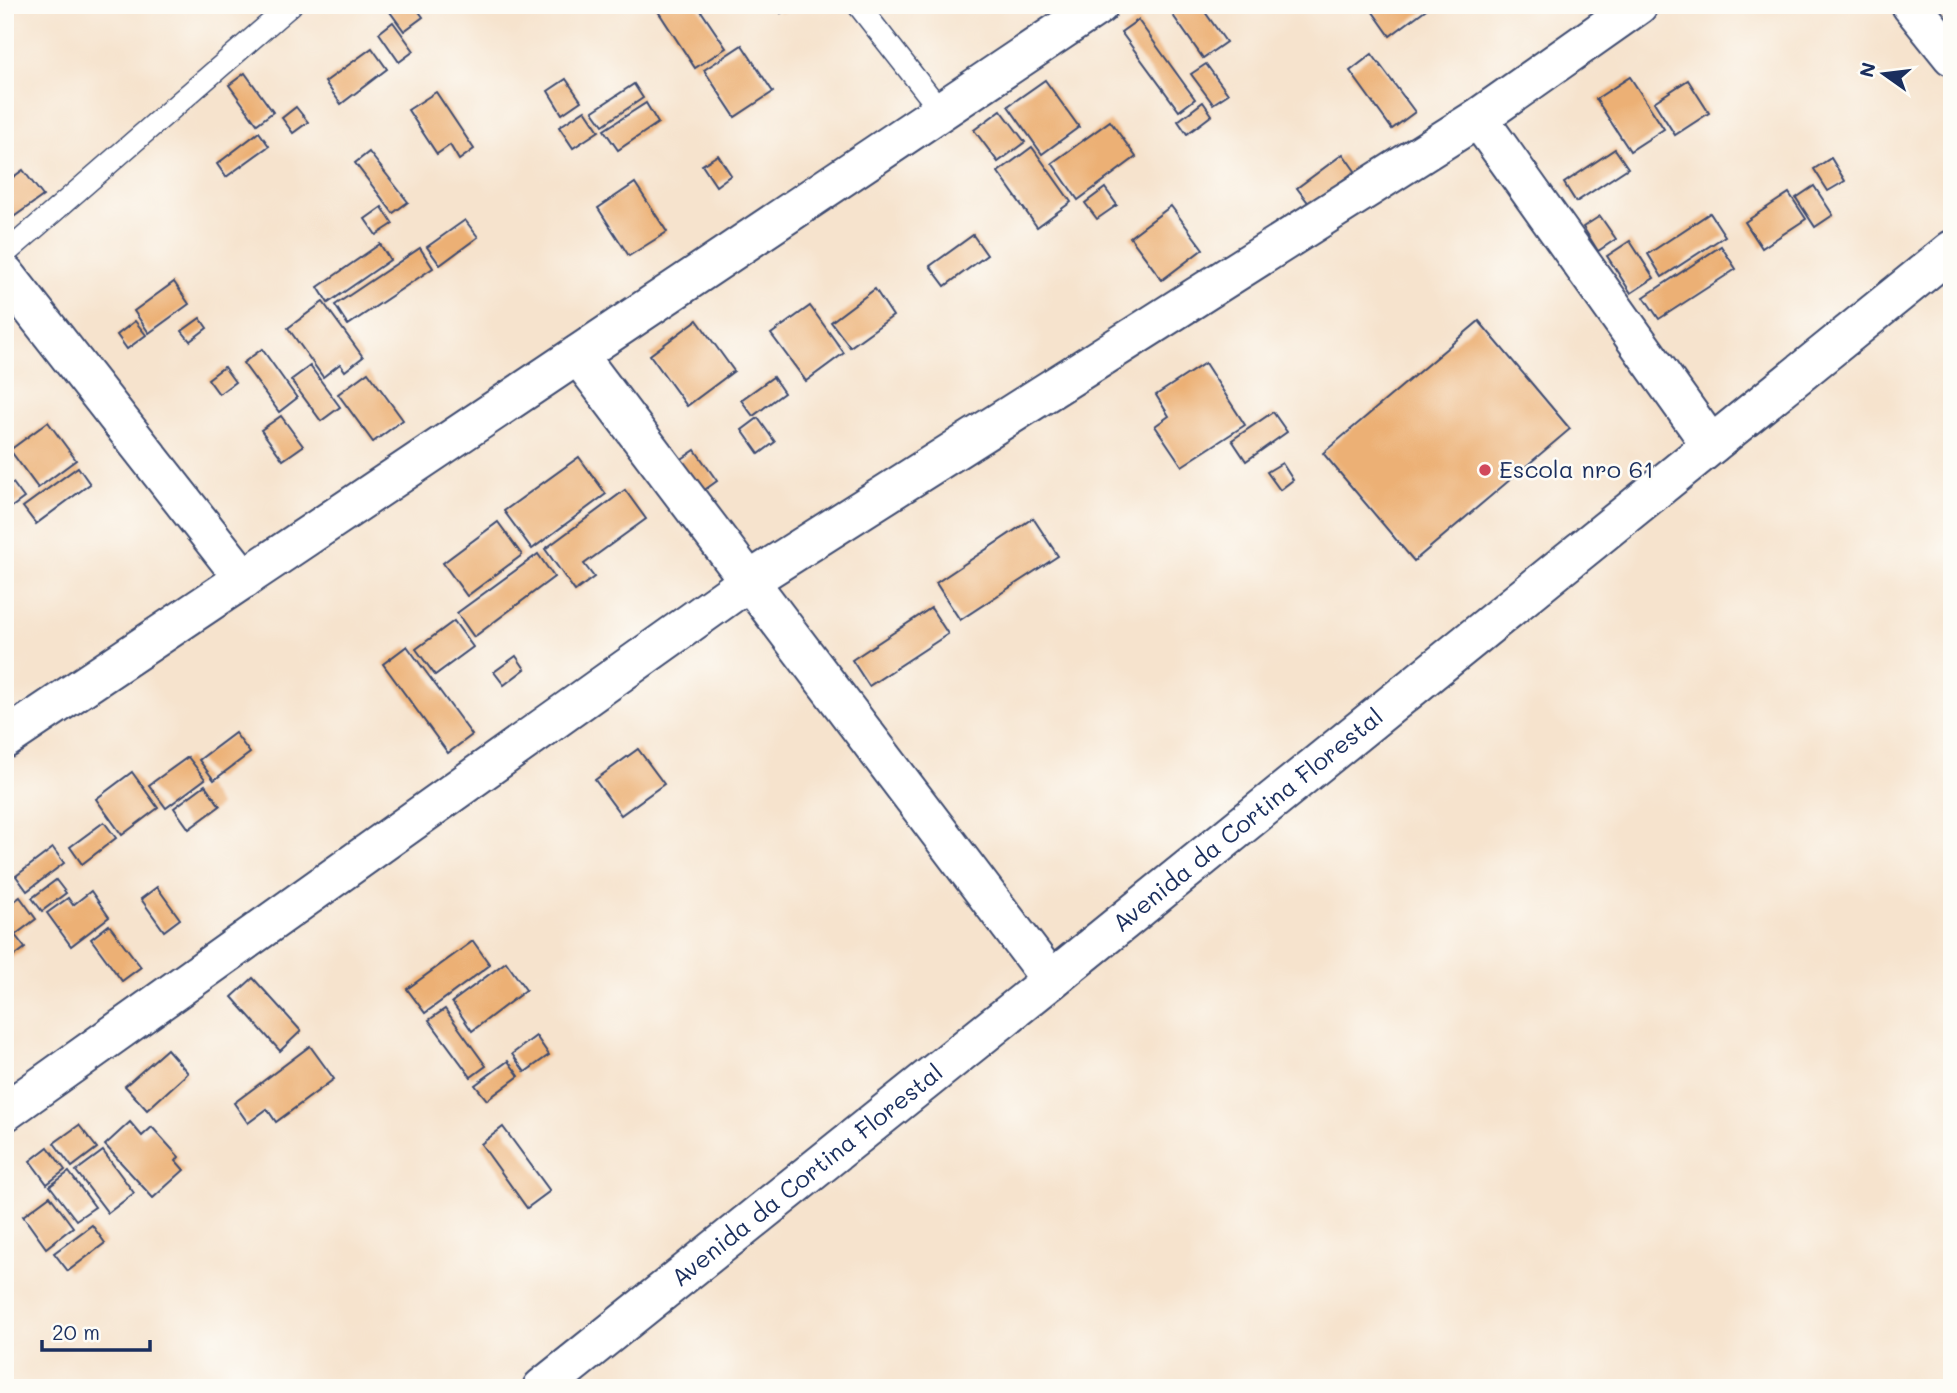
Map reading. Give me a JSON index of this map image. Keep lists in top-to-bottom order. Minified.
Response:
{"streets":{"street":["Avenida da Cortina Florestal"]},"places":["Escola nro 61"],"scale_bar":"20 m","north":"left"}
